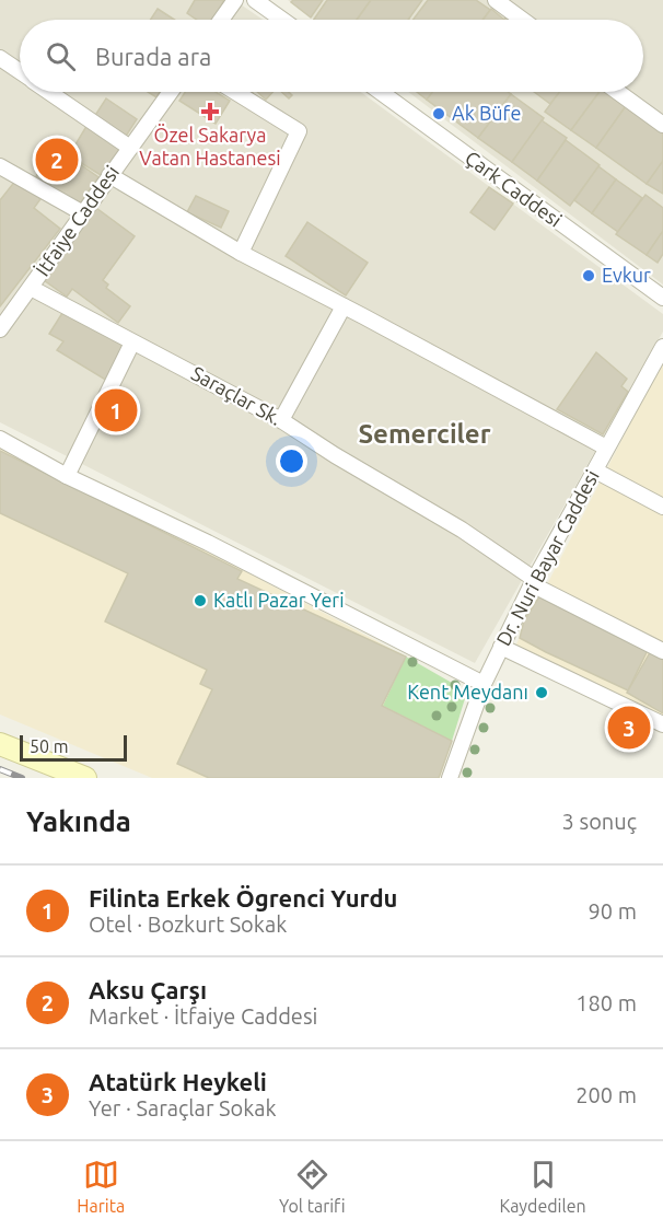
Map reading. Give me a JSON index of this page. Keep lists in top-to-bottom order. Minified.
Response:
{"streets":{"street":["Çark Caddesi","İtfaiye Caddesi","Saraçlar Sk.","Dr. Nuri Bayar Caddesi"]},"crossings":[["İtfaiye Caddesi","Saraçlar Sk."],["Saraçlar Sk.","Dr. Nuri Bayar Caddesi"]],"districts":["Semerciler"],"places":{"health":["Özel Sakarya Vatan Hastanesi"],"other":["Ak Büfe","Evkur","Katlı Pazar Yeri","Kent Meydanı"]},"scale_bar":"50 m","page":{"search":"Burada ara","pins":["2","1","3"],"scale":"50 m","heading":["Yakında","3 sonuç"],"list":[{"mark":"1","name":"Filinta Erkek Ögrenci Yurdu","note":"Otel · Bozkurt Sokak","value":"90 m"},{"mark":"2","name":"Aksu Çarşı","note":"Market · İtfaiye Caddesi","value":"180 m"},{"mark":"3","name":"Atatürk Heykeli","note":"Yer · Saraçlar Sokak","value":"200 m"}],"nav":["Harita","Yol tarifi","Kaydedilen"]}}
